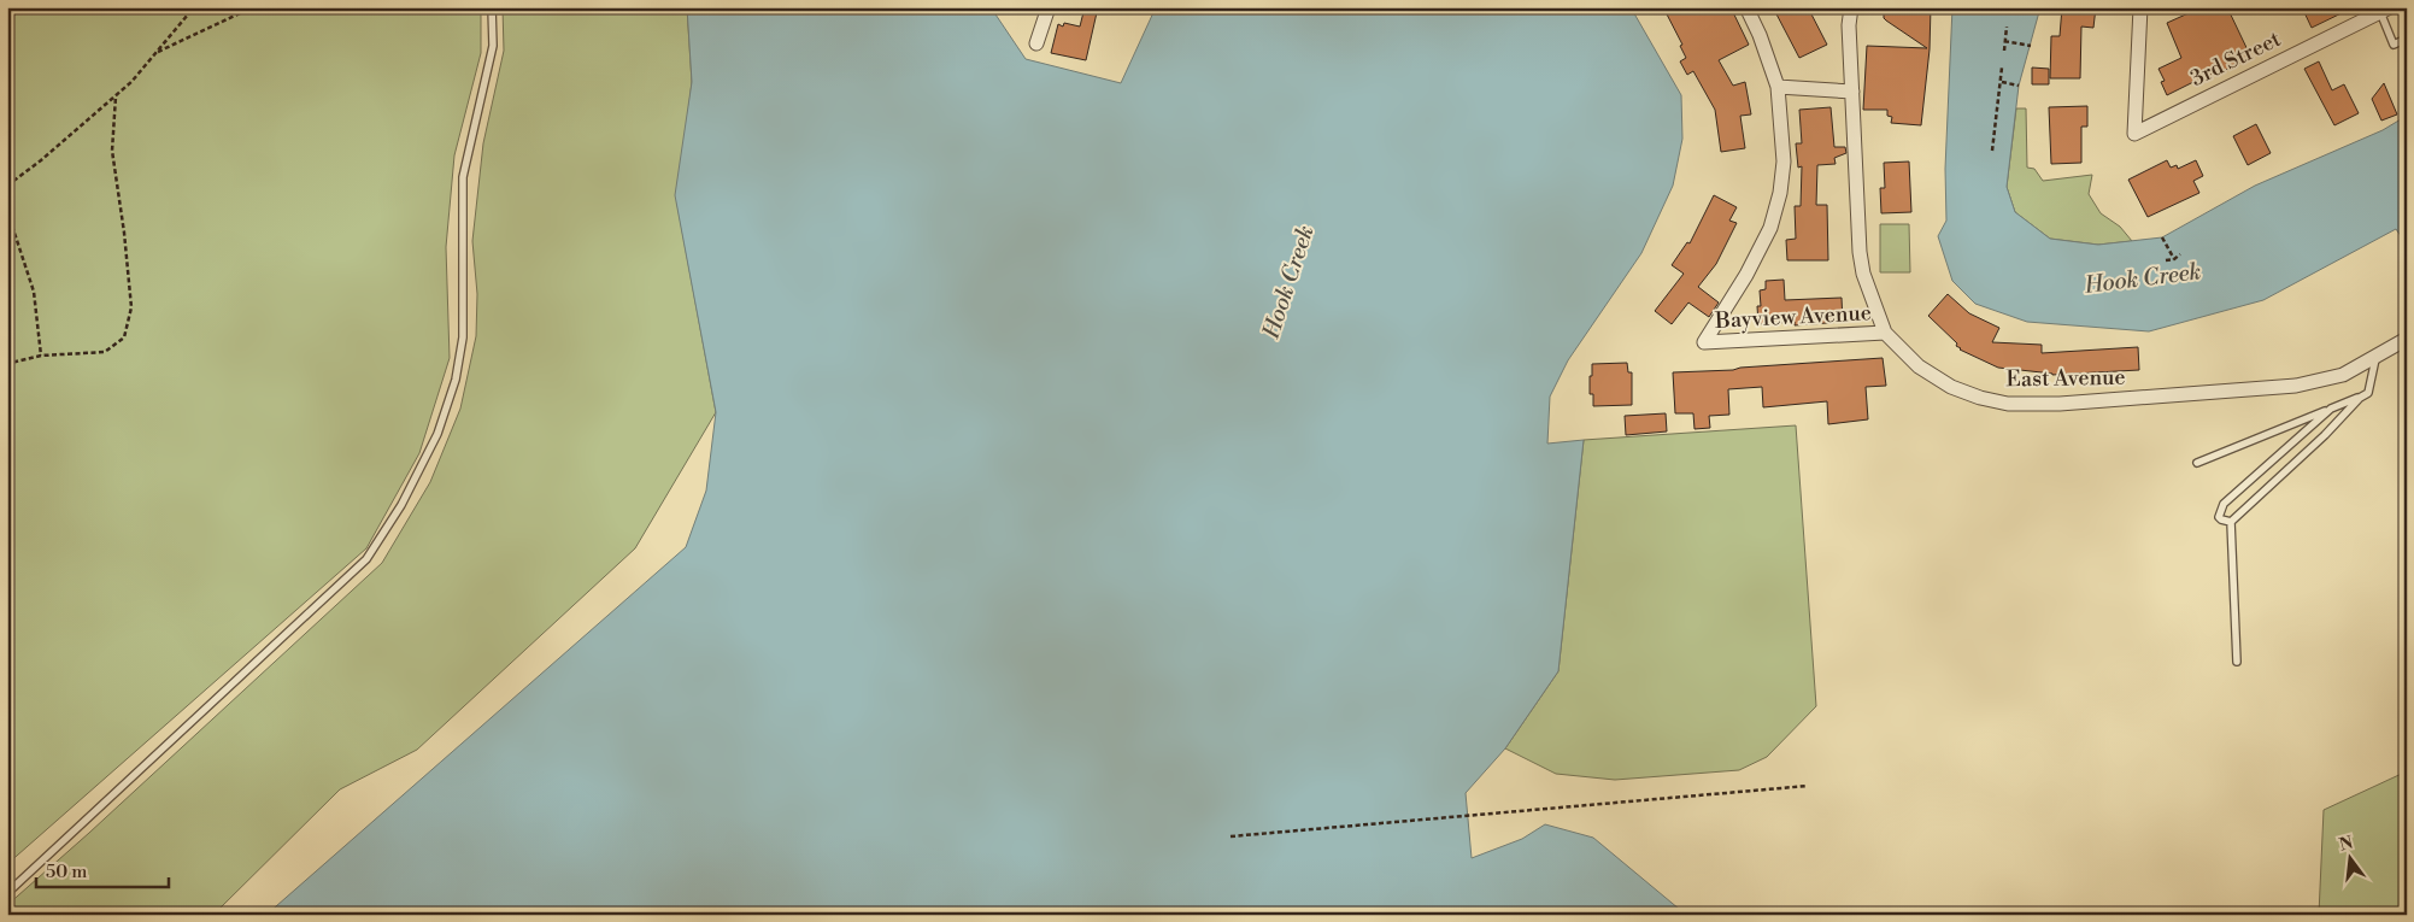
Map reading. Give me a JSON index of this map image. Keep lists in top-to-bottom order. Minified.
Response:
{"streets":{"street":["3rd Street","Bayview Avenue","East Avenue"]},"crossings":[["Bayview Avenue","East Avenue"]],"water":["Hook Creek"],"scale_bar":"50 m","north":"top"}
